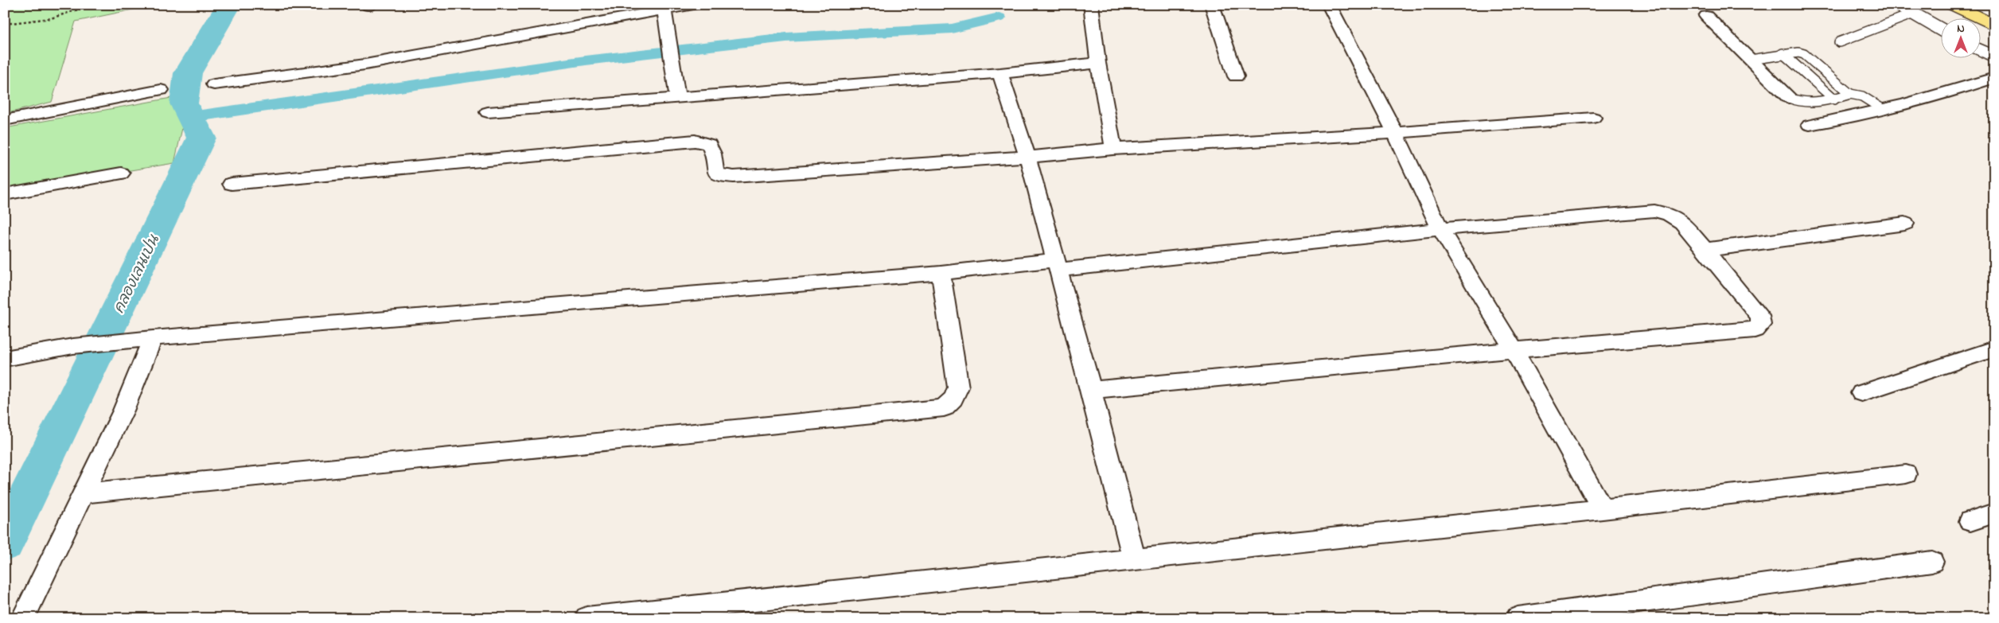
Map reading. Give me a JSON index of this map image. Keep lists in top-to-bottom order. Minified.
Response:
{"water":["คลองเลนเปน"],"north":"top"}
